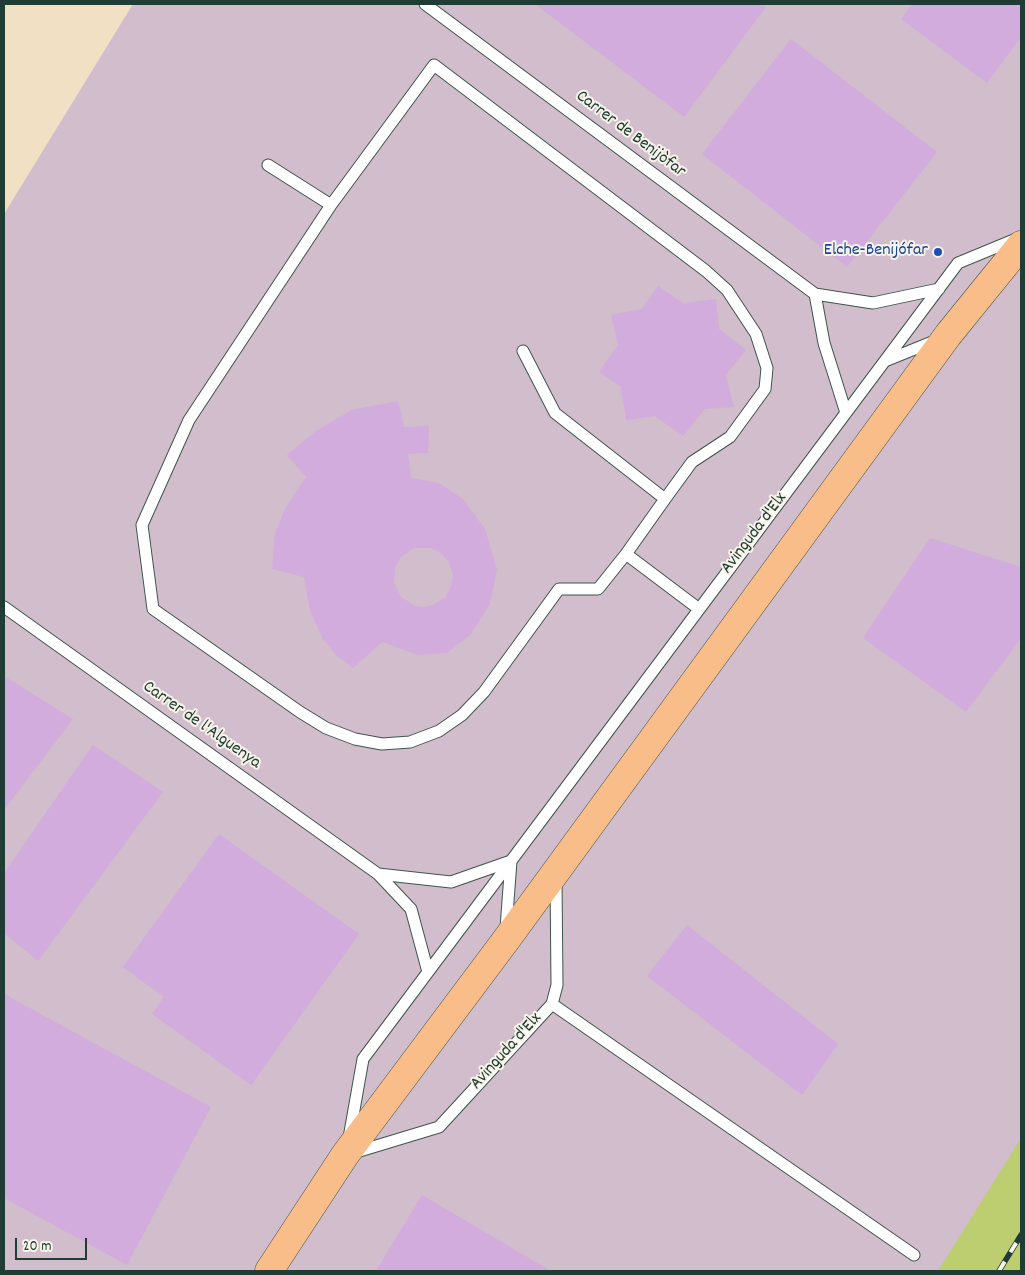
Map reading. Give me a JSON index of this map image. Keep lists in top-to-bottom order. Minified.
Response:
{"streets":{"highway":["Avinguda d'Elx"],"lane":["Carrer de Benijòfar","Carrer de l'Alguenya"]},"crossings":[["Carrer de Benijòfar","Avinguda d'Elx"],["Avinguda d'Elx","Carrer de l'Alguenya"]],"places":["Elche-Benijófar"],"scale_bar":"20 m"}
